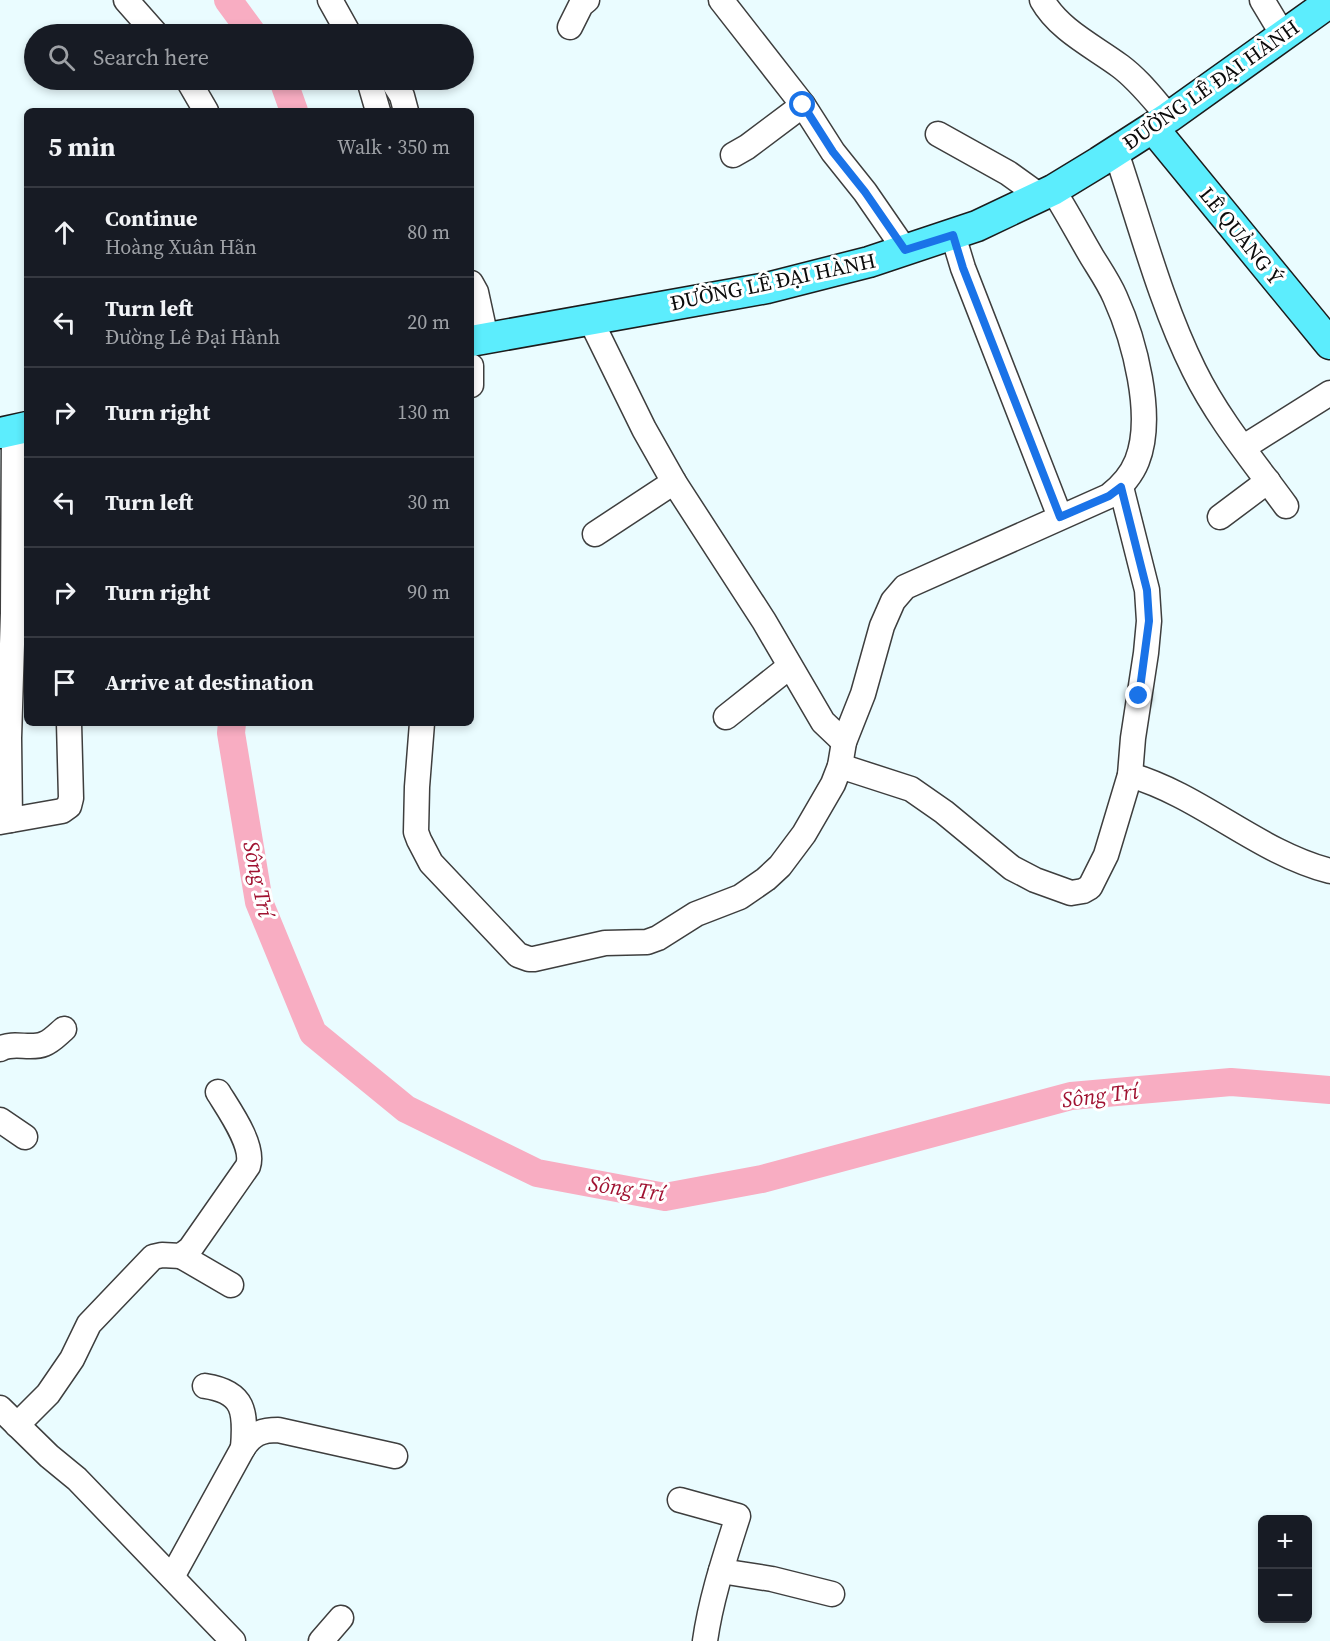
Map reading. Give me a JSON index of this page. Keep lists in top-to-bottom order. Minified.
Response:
{"streets":{"main road":["ĐƯỜNG LÊ ĐẠI HÀNH","LÊ QUẢNG Ý"]},"crossings":[["ĐƯỜNG LÊ ĐẠI HÀNH","LÊ QUẢNG Ý"]],"water":["Sông Trí"],"page":{"search":"Search here","heading":["5 min","Walk · 350 m"],"list":[["Continue","Hoàng Xuân Hãn","80 m"],["Turn left","Đường Lê Đại Hành","20 m"],["Turn right","130 m"],["Turn left","30 m"],["Turn right","90 m"],"Arrive at destination"],"map_buttons":["+","−"]}}
